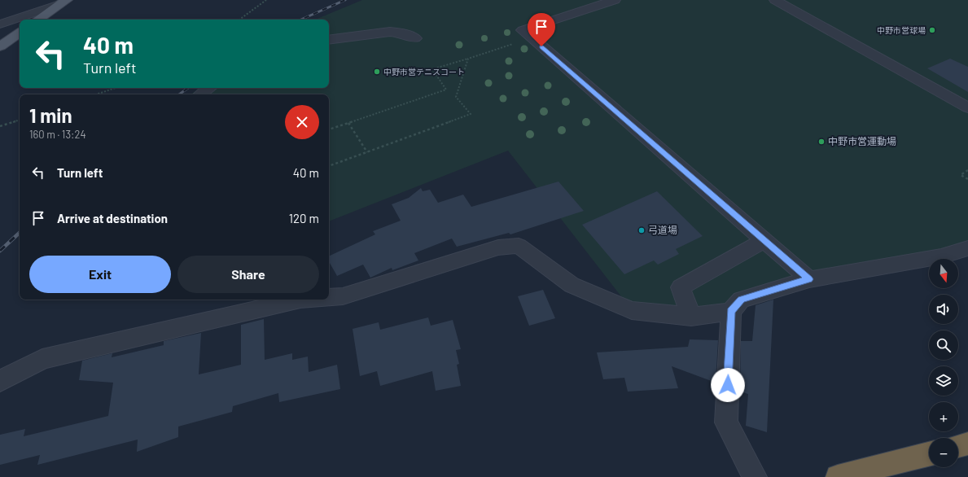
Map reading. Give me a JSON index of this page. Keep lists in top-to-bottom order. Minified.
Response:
{"places":["中野市営球場","中野市営テニスコート","中野市営運動場","弓道場"],"north":"bottom","page":{"turn":["40 m","Turn left"],"heading":["1 min","160 m · 13:24"],"list":[{"name":"Turn left","value":"40 m"},{"name":"Arrive at destination","value":"120 m"}],"buttons":["Exit","Share"],"map_buttons":["+","−"]}}
